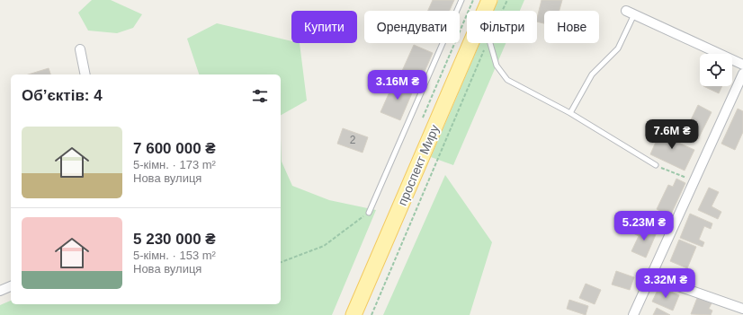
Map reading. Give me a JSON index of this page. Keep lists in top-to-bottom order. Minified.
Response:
{"streets":{"main road":["проспект Миру"]},"house_numbers":["2"],"page":{"chip":["Купити","Орендувати","Фільтри","Нове"],"price":["3.16M ₴","7.6M ₴","5.23M ₴","3.32M ₴"],"heading":"Об’єктів: 4","list":[{"name":"7 600 000 ₴","note":"5-кімн. · 173 m² · Нова вулиця"},{"name":"5 230 000 ₴","note":"5-кімн. · 153 m² · Нова вулиця"}]}}
